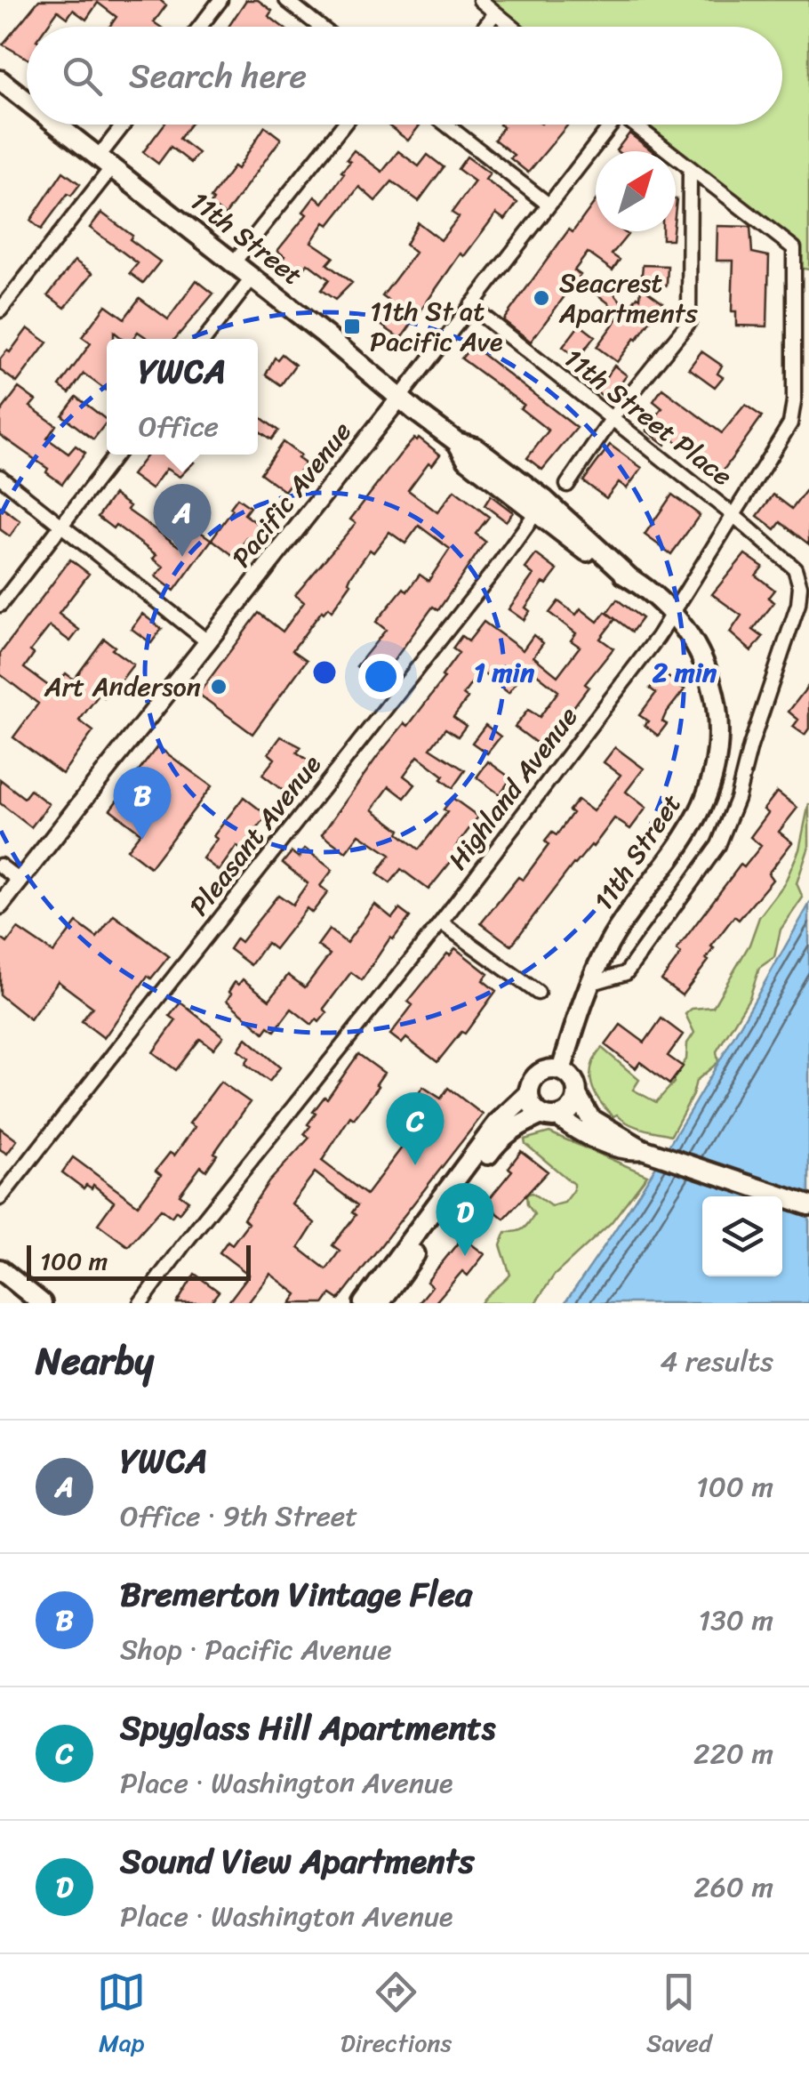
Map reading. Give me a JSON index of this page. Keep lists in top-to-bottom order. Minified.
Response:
{"streets":{"main road":["11th Street"],"street":["11th Street Place","Pacific Avenue","Highland Avenue","Pleasant Avenue"]},"crossings":[["11th Street","11th Street Place"],["11th Street","Pacific Avenue"],["11th Street","Highland Avenue"],["11th Street","Pleasant Avenue"],["11th Street Place","Pacific Avenue"],["11th Street Place","Highland Avenue"]],"places":{"other":["Seacrest Apartments","Art Anderson"],"transit":["11th St at Pacific Ave"]},"scale_bar":"100 m","north":"top right","page":{"search":"Search here","popup":["YWCA","Office"],"pins":["A","B","C","D"],"scale":"100 m","heading":["Nearby","4 results"],"list":[{"mark":"A","name":"YWCA","note":"Office · 9th Street","value":"100 m"},{"mark":"B","name":"Bremerton Vintage Flea","note":"Shop · Pacific Avenue","value":"130 m"},{"mark":"C","name":"Spyglass Hill Apartments","note":"Place · Washington Avenue","value":"220 m"},{"mark":"D","name":"Sound View Apartments","note":"Place · Washington Avenue","value":"260 m"}],"nav":["Map","Directions","Saved"]},"rings":["1 min","2 min"]}
